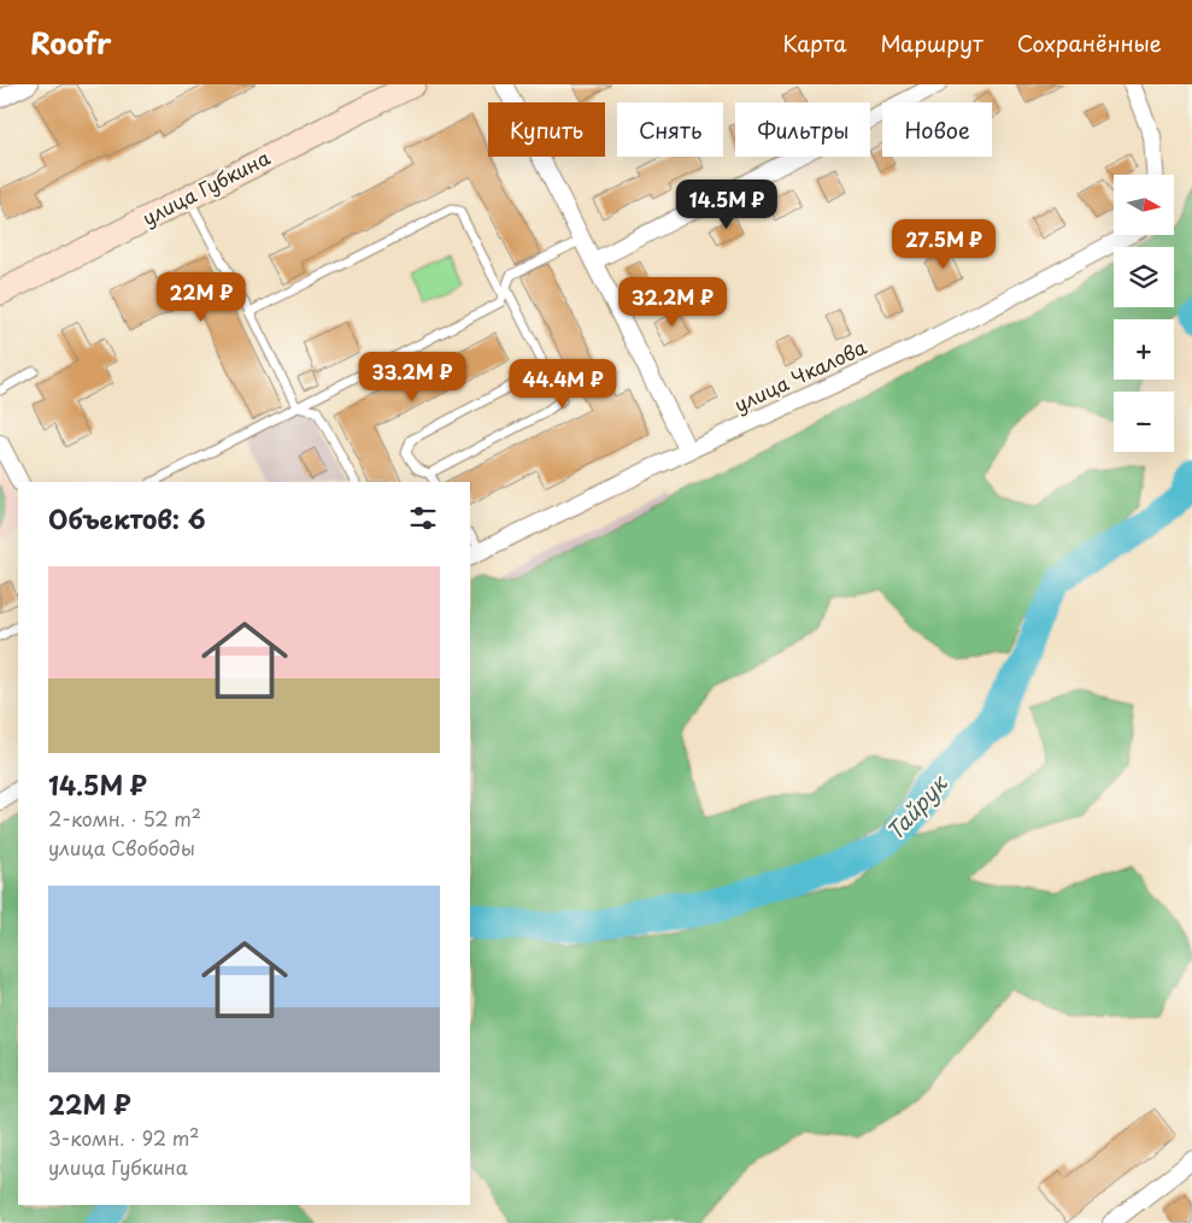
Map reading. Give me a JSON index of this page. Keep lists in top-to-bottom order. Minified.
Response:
{"streets":{"main road":["улица Губкина"],"street":["улица Чкалова"]},"water":["Тайрук"],"north":"right","page":{"header":"Roofr","nav":["Карта","Маршрут","Сохранённые"],"chip":["Купить","Снять","Фильтры","Новое"],"map_buttons":["+","−"],"price":["14.5M ₽","27.5M ₽","22M ₽","32.2M ₽","33.2M ₽","44.4M ₽"],"heading":"Объектов: 6","list":[{"name":"14.5M ₽","note":"2-комн. · 52 m² · улица Свободы"},{"name":"22M ₽","note":"3-комн. · 92 m² · улица Губкина"}]}}
